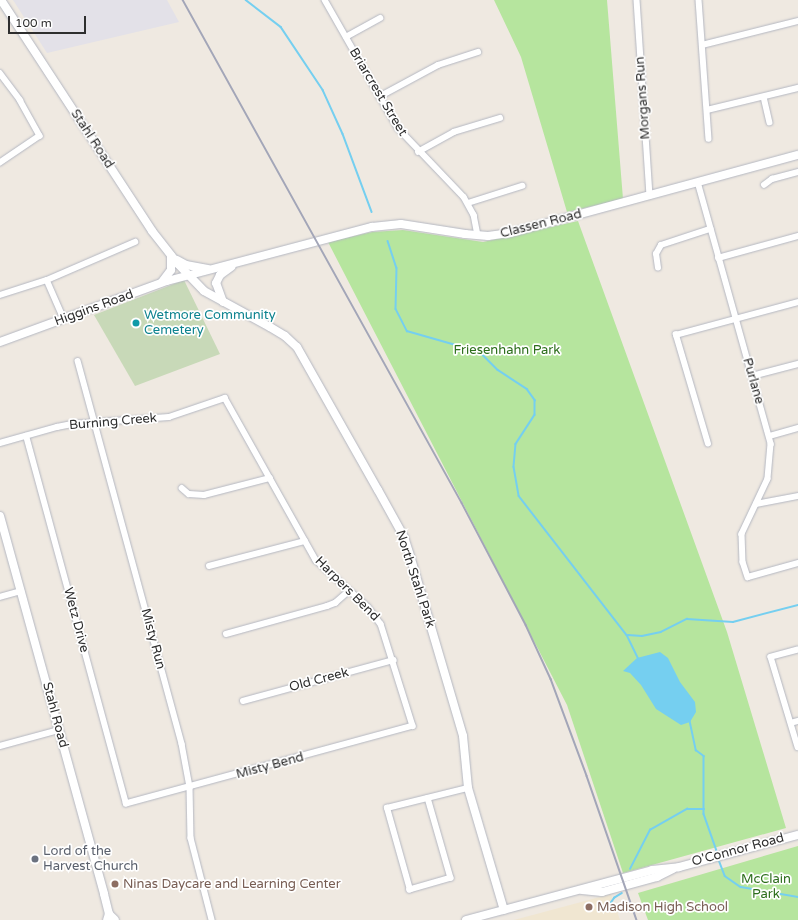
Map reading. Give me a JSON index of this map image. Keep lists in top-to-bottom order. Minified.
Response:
{"streets":{"street":["Briarcrest Street","Morgans Run","Stahl Road","Classen Road","Higgins Road","Purlane","Burning Creek","North Stahl Park","Harpers Bend","Wetz Drive","Misty Run","Old Creek","Misty Bend","O'Connor Road"]},"crossings":[["Briarcrest Street","Classen Road"],["Morgans Run","Classen Road"],["Stahl Road","Classen Road"],["Stahl Road","Higgins Road"],["Stahl Road","North Stahl Park"],["Classen Road","Higgins Road"],["Classen Road","Purlane"],["Classen Road","North Stahl Park"],["Higgins Road","North Stahl Park"],["Burning Creek","Harpers Bend"],["Burning Creek","Wetz Drive"],["Burning Creek","Misty Run"],["North Stahl Park","O'Connor Road"],["Harpers Bend","Old Creek"],["Harpers Bend","Misty Bend"],["Wetz Drive","Misty Bend"],["Misty Run","Misty Bend"]],"parks":["Friesenhahn Park","McClain Park"],"places":["Wetmore Community Cemetery","Lord of the Harvest Church","Ninas Daycare and Learning Center","Madison High School"],"scale_bar":"100 m"}
